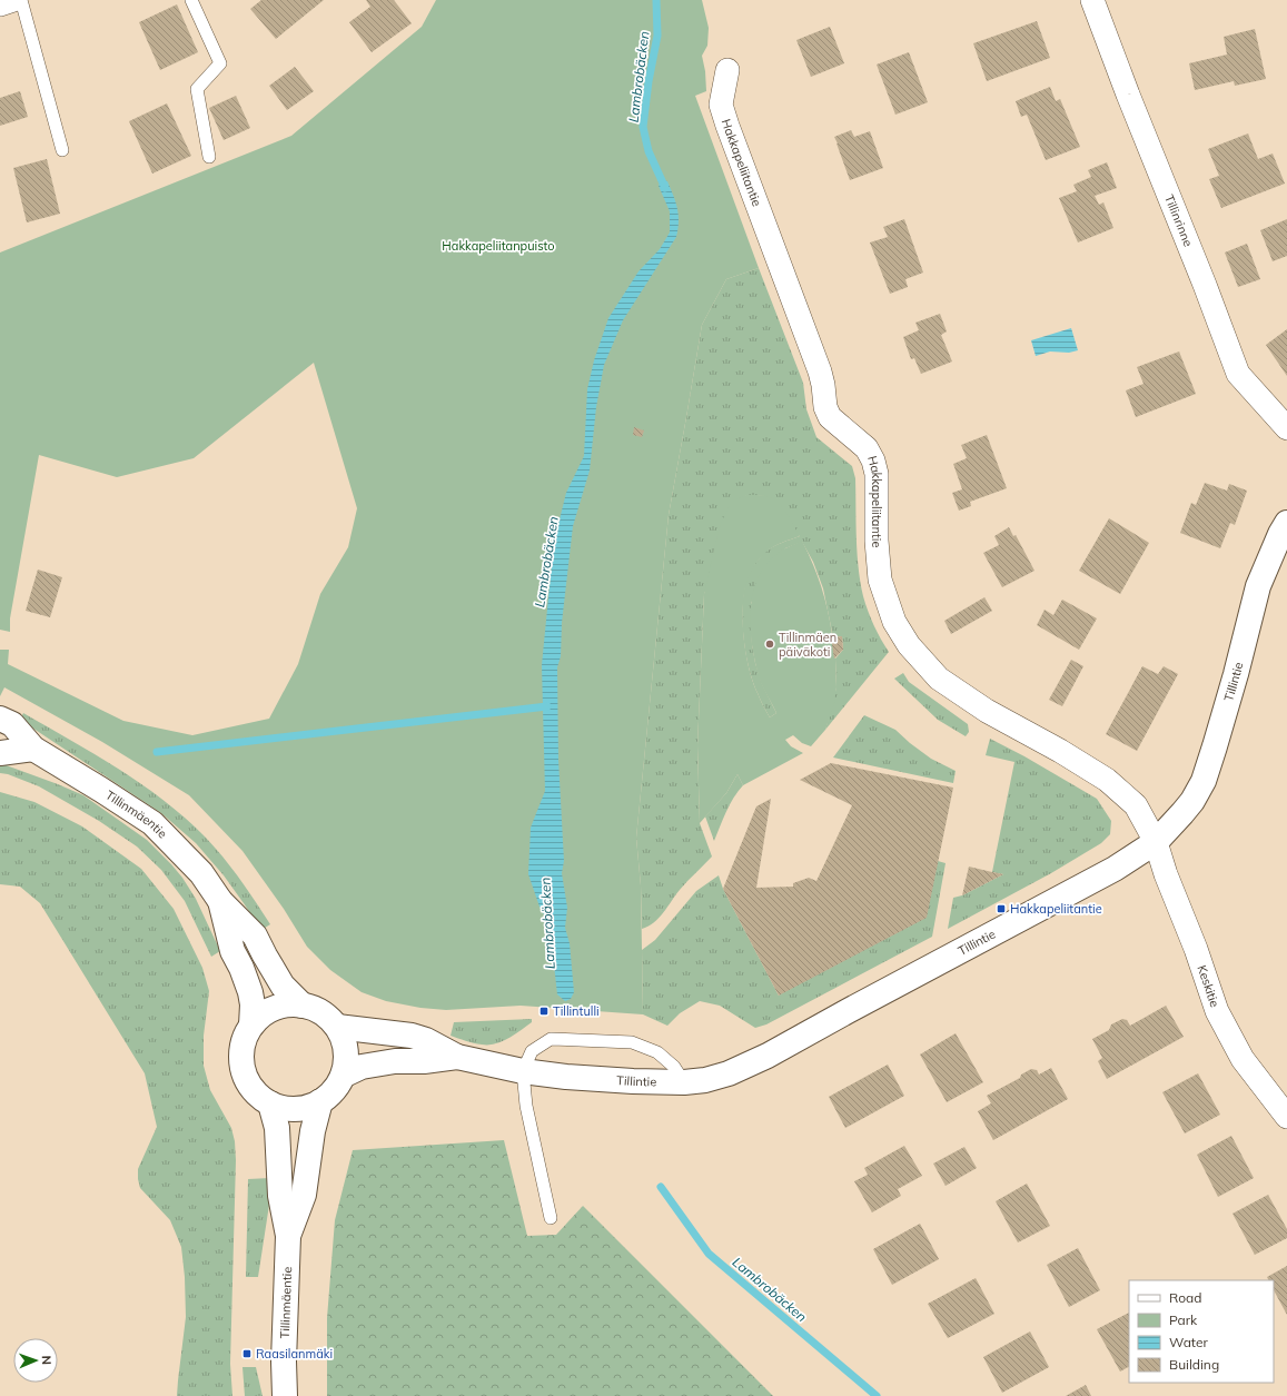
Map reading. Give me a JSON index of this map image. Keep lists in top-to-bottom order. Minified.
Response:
{"streets":{"street":["Hakkapeliitantie","Tillinrinne","Tillintie","Tillinmäentie","Keskitie"]},"crossings":[["Hakkapeliitantie","Tillintie"],["Hakkapeliitantie","Keskitie"],["Tillintie","Tillinmäentie"],["Tillintie","Keskitie"]],"water":["Lambrobäcken"],"parks":["Hakkapeliitanpuisto"],"places":{"other":["Tillinmäen päiväkoti"],"transit":["Hakkapeliitantie","Tillintulli","Raasilanmäki"]},"legend":["Road","Park","Water","Building"],"north":"right"}
